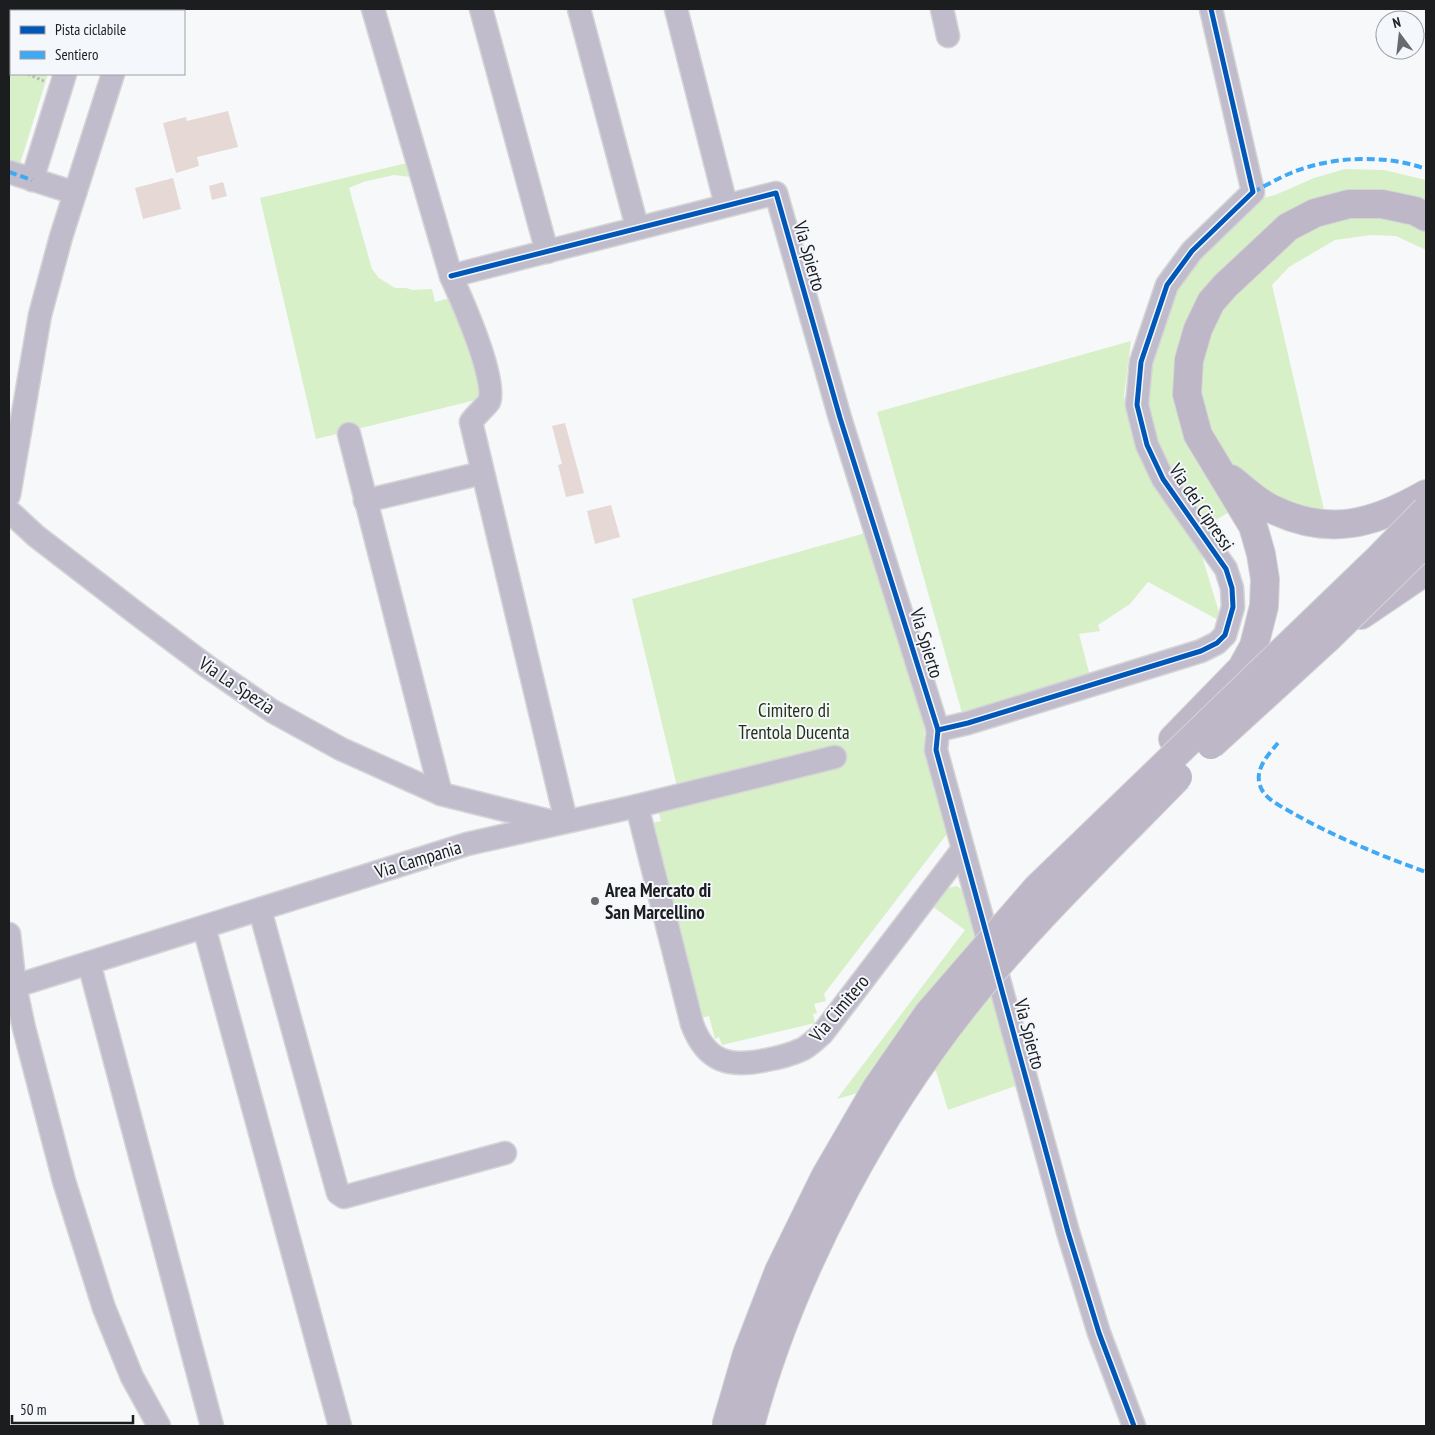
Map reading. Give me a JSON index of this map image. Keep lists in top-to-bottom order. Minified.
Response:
{"streets":{"street":["Via Spierto","Via dei Cipressi","Via La Spezia","Via Campania","Via Cimitero"]},"crossings":[["Via Spierto","Via dei Cipressi"],["Via Spierto","Via Cimitero"],["Via La Spezia","Via Campania"],["Via Campania","Via Cimitero"]],"parks":["Cimitero di Trentola Ducenta"],"places":["Area Mercato di San Marcellino"],"legend":["Pista ciclabile","Sentiero"],"scale_bar":"50 m","north":"top"}
